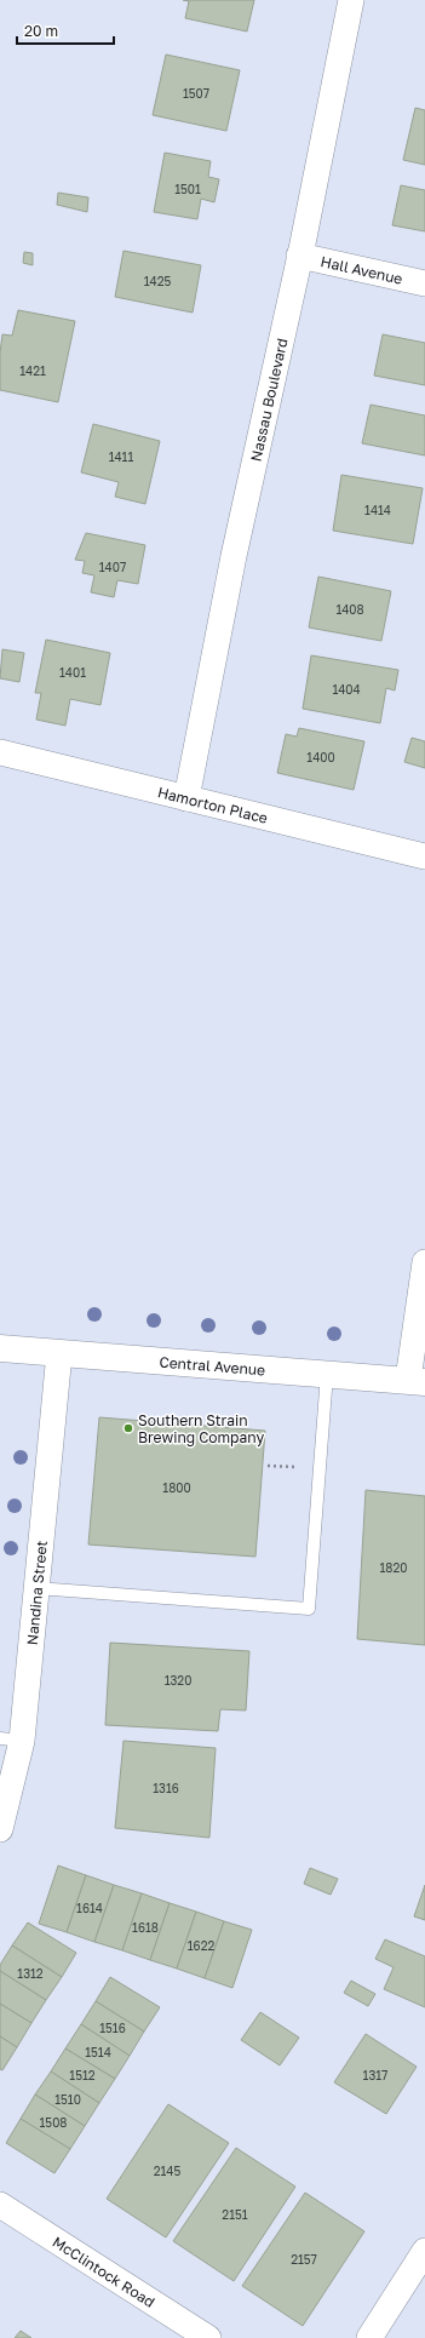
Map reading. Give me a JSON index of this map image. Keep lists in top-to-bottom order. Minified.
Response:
{"streets":{"main road":["Central Avenue"],"street":["Hall Avenue","Nassau Boulevard","Hamorton Place","Nandina Street","McClintock Road"]},"crossings":[["Hall Avenue","Nassau Boulevard"],["Nassau Boulevard","Hamorton Place"],["Central Avenue","Nandina Street"]],"places":["Southern Strain Brewing Company"],"house_numbers":["1507","1501","1425","1421","1411","1414","1407","1408","1401","1404","1400","1800","1820","1320","1316","1614","1618","1622","1312","1516","1514","1512","1317","1510","1508","2145","2151","2157"],"scale_bar":"20 m"}
